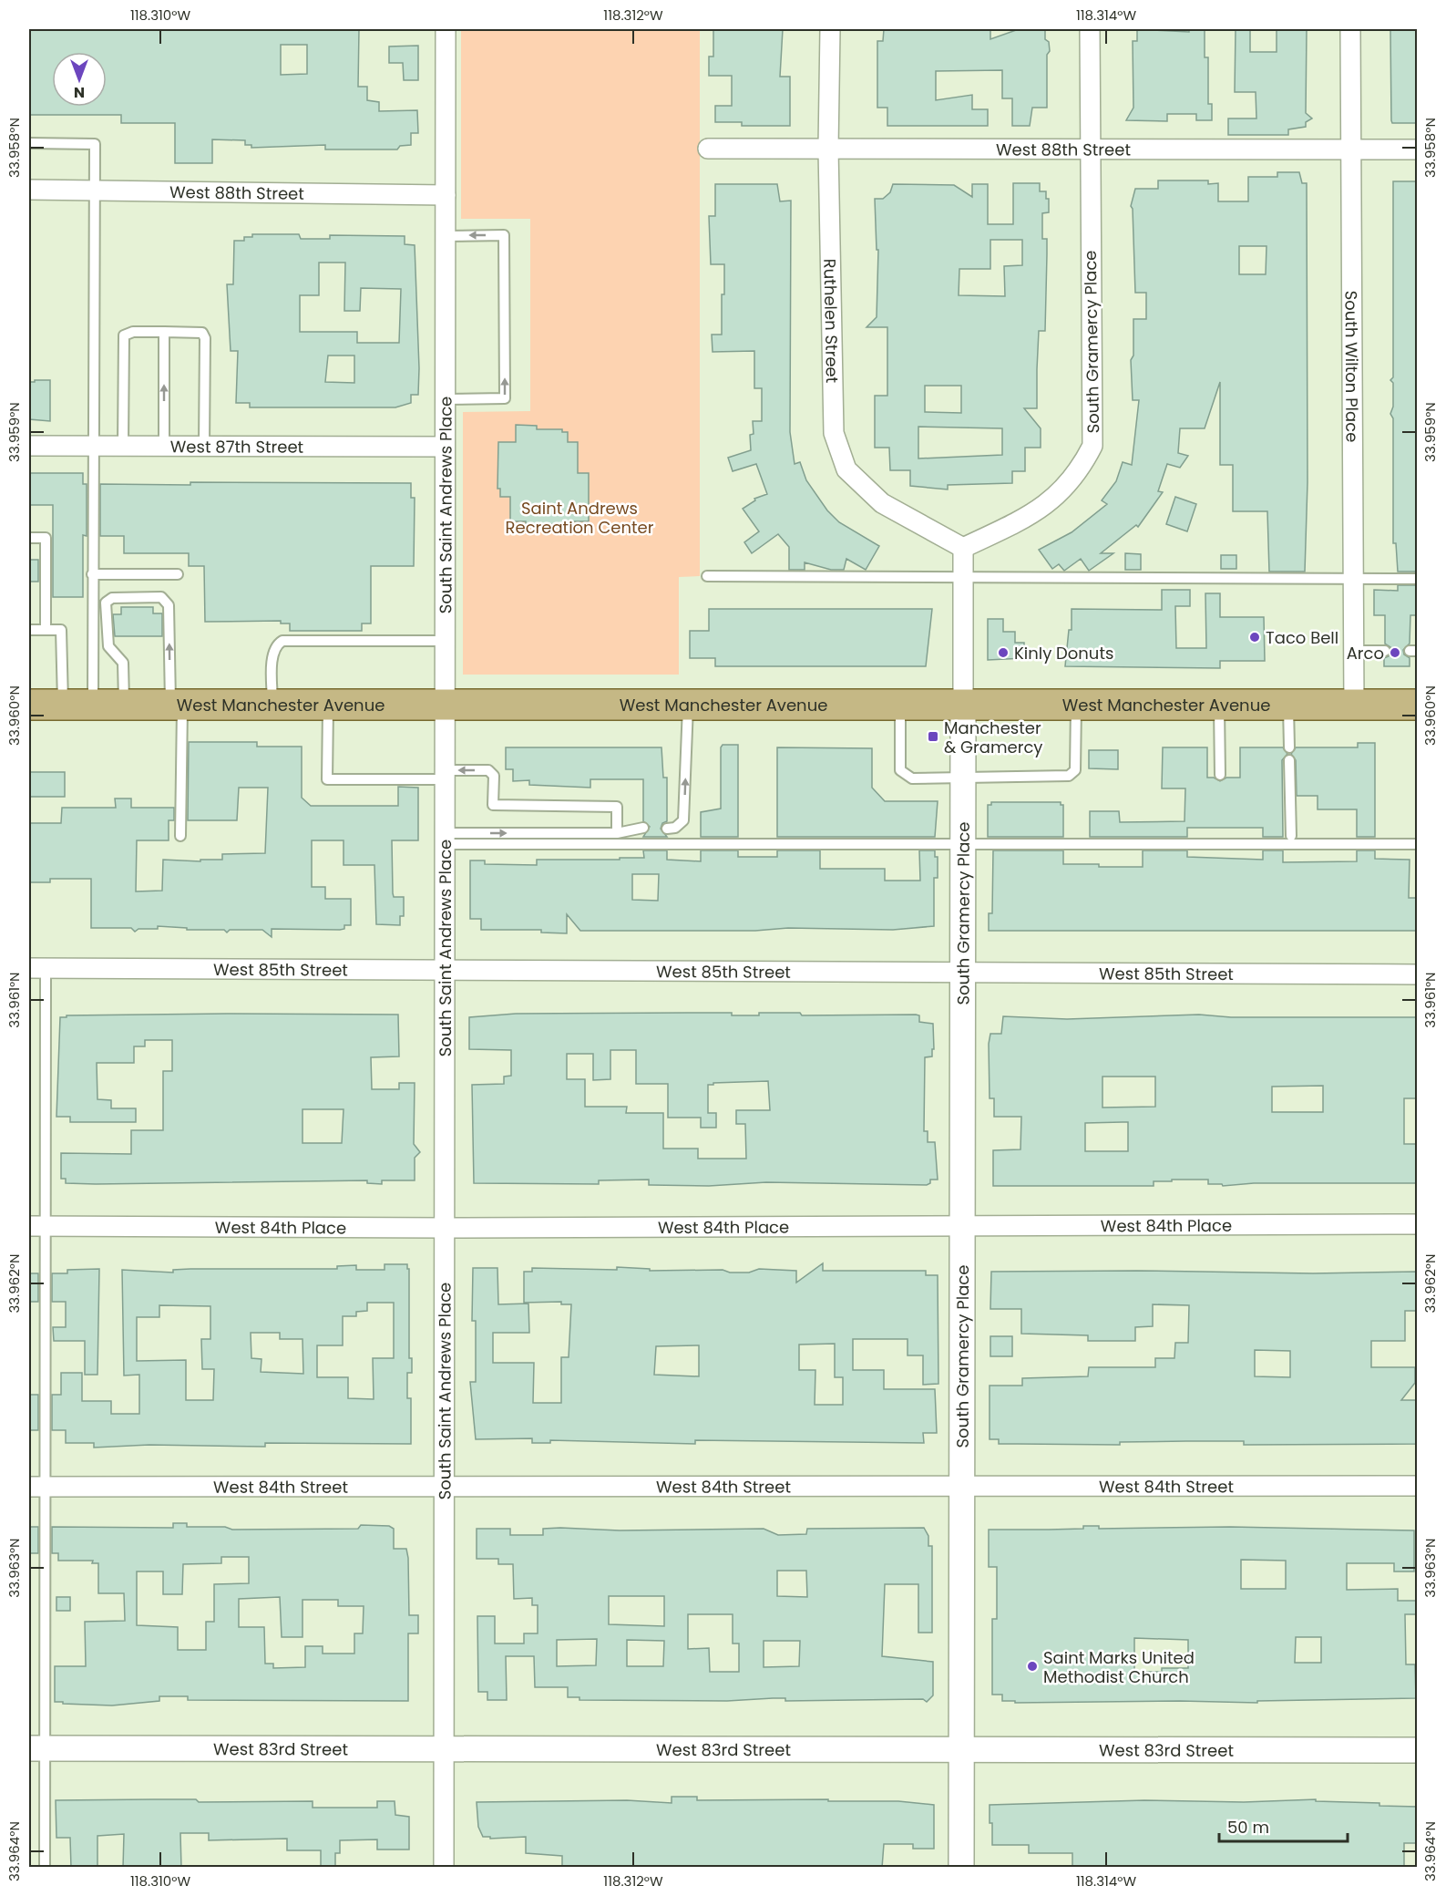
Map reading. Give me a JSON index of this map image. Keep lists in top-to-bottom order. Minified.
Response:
{"streets":{"main road":["West Manchester Avenue"],"street":["West 88th Street","Ruthelen Street","South Gramercy Place","South Wilton Place","West 87th Street","South Saint Andrews Place","West 85th Street","West 84th Place","West 84th Street","West 83rd Street"]},"crossings":[["West 88th Street","Ruthelen Street"],["West 88th Street","South Gramercy Place"],["West 88th Street","South Wilton Place"],["West 88th Street","South Saint Andrews Place"],["Ruthelen Street","South Gramercy Place"],["South Gramercy Place","West Manchester Avenue"],["South Gramercy Place","West 85th Street"],["South Gramercy Place","West 84th Place"],["South Gramercy Place","West 84th Street"],["South Gramercy Place","West 83rd Street"],["South Wilton Place","West Manchester Avenue"],["West 87th Street","South Saint Andrews Place"],["South Saint Andrews Place","West Manchester Avenue"],["South Saint Andrews Place","West 85th Street"],["South Saint Andrews Place","West 84th Place"],["South Saint Andrews Place","West 84th Street"],["South Saint Andrews Place","West 83rd Street"]],"parks":["Saint Andrews Recreation Center"],"places":{"other":["Taco Bell","Kinly Donuts","Arco","Saint Marks United Methodist Church"],"transit":["Manchester & Gramercy"]},"scale_bar":"50 m","north":"bottom","coordinates":["118.310°W","118.312°W","118.314°W","33.958°N","33.959°N","33.960°N","33.961°N","33.962°N","33.963°N","33.964°N"]}
